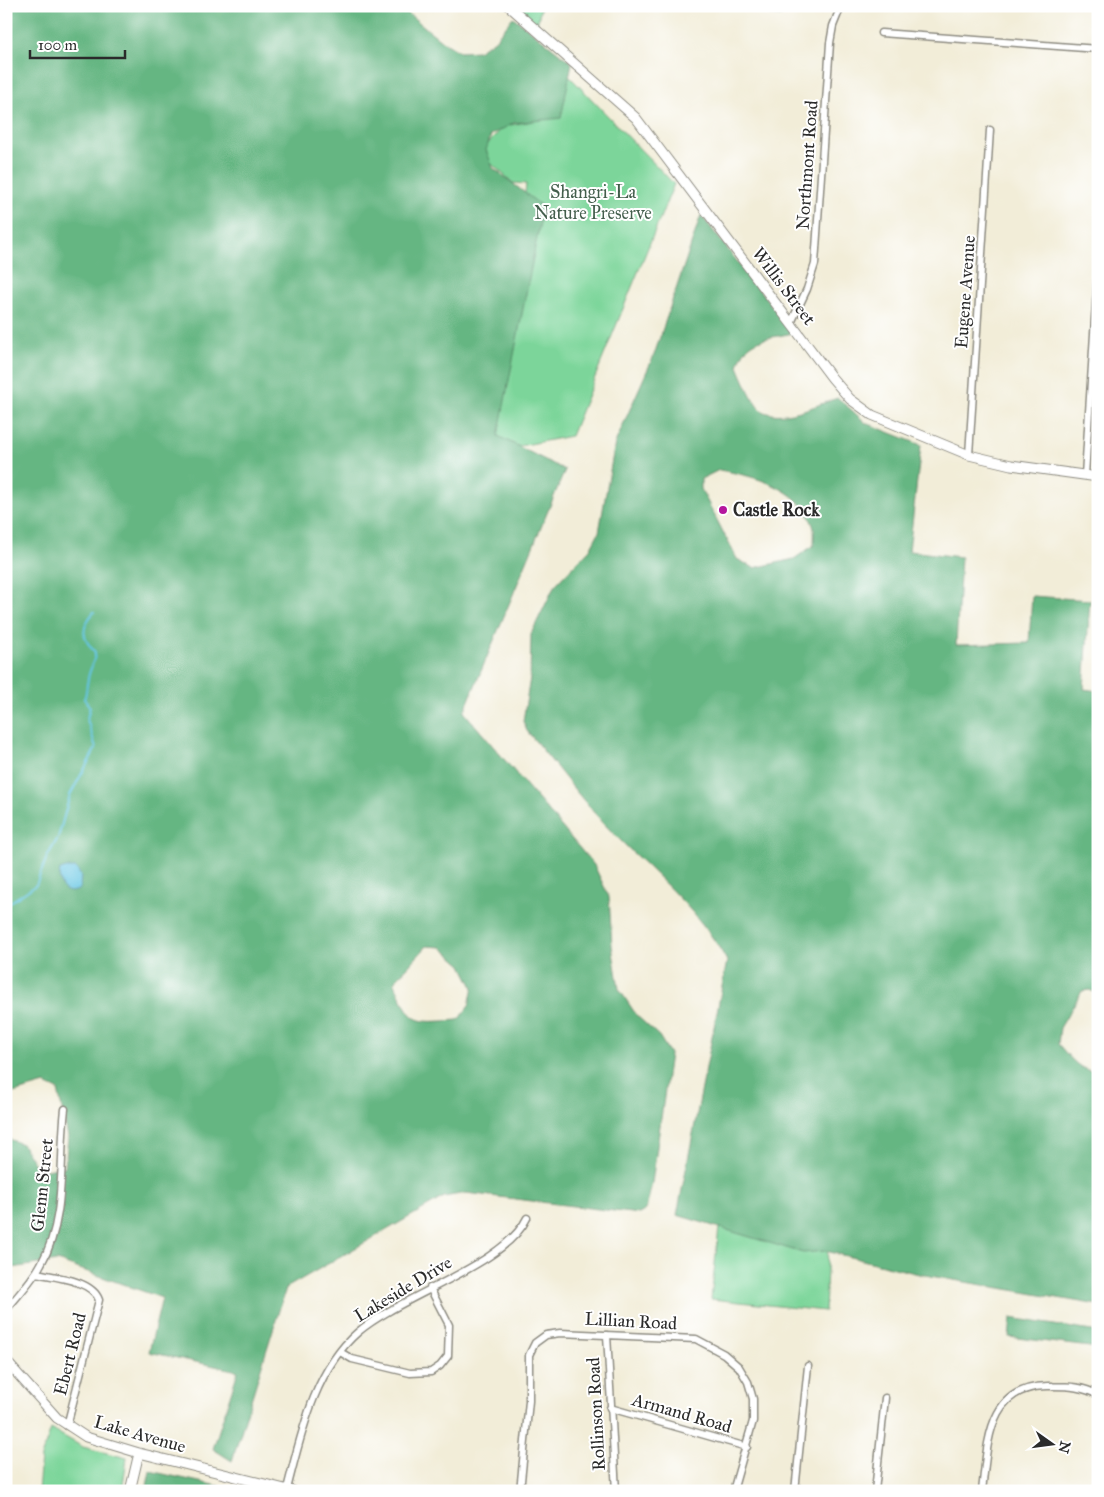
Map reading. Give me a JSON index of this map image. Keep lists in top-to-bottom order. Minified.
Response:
{"streets":{"main road":["Willis Street","Lake Avenue"],"street":["Northmont Road","Eugene Avenue","Glenn Street","Lakeside Drive","Lillian Road","Ebert Road","Armand Road","Rollinson Road"]},"crossings":[["Northmont Road","Willis Street"],["Willis Street","Eugene Avenue"],["Glenn Street","Ebert Road"],["Lakeside Drive","Lake Avenue"],["Lillian Road","Armand Road"],["Lillian Road","Rollinson Road"],["Ebert Road","Lake Avenue"],["Armand Road","Rollinson Road"]],"parks":["Shangri-La Nature Preserve"],"places":["Castle Rock"],"scale_bar":"100 m","north":"right"}
